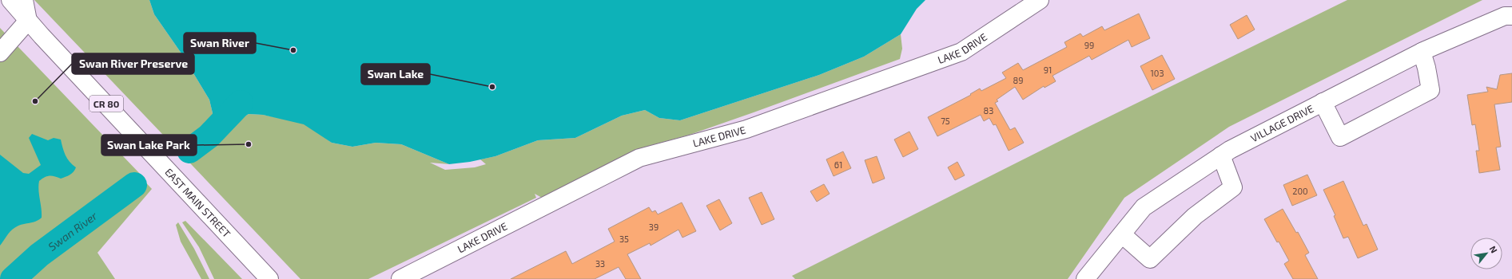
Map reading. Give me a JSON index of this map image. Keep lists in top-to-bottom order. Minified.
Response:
{"streets":{"street":["LAKE DRIVE","CR 80","VILLAGE DRIVE","EAST MAIN STREET"]},"water":["Swan River"],"places":["Swan River","Swan Lake","Swan River Preserve","Swan Lake Park"],"house_numbers":["99","91","103","89","83","75","61","200","39","35","33"],"north":"top right"}
